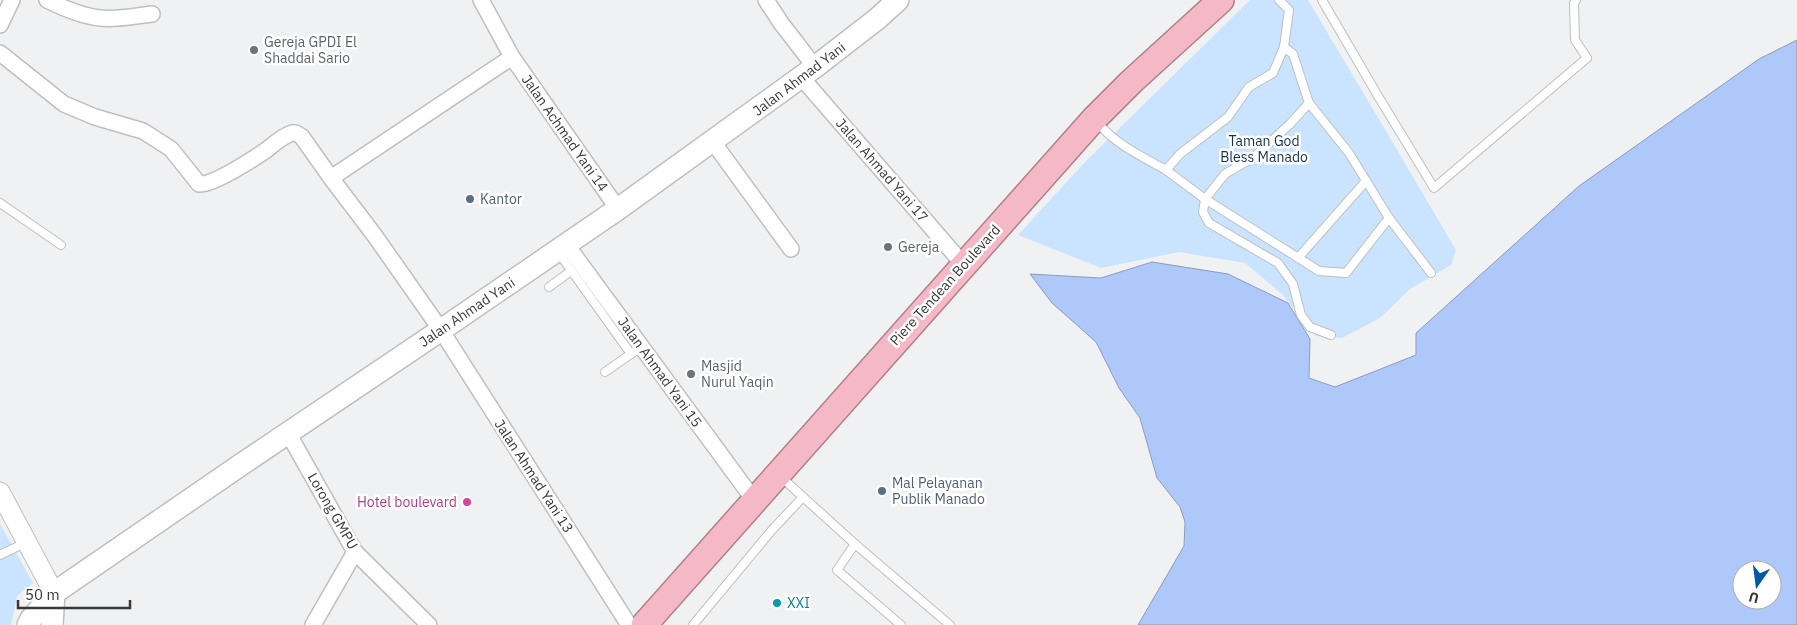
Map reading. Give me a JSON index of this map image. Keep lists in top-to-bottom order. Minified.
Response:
{"streets":{"highway":["Piere Tendean Boulevard"],"main road":["Jalan Ahmad Yani"],"street":["Jalan Achmad Yani 14","Jalan Ahmad Yani 17","Jalan Ahmad Yani 15","Jalan Ahmad Yani 13","Lorong GMPU"]},"crossings":[["Jalan Ahmad Yani","Jalan Achmad Yani 14"],["Jalan Ahmad Yani","Jalan Ahmad Yani 17"],["Jalan Ahmad Yani","Jalan Ahmad Yani 15"],["Jalan Ahmad Yani","Jalan Ahmad Yani 13"],["Jalan Ahmad Yani","Lorong GMPU"],["Jalan Ahmad Yani 17","Piere Tendean Boulevard"],["Piere Tendean Boulevard","Jalan Ahmad Yani 15"],["Piere Tendean Boulevard","Jalan Ahmad Yani 13"]],"parks":["Taman God Bless Manado"],"places":["Gereja GPDI El Shaddai Sario","Kantor","Gereja","Masjid Nurul Yaqin","Mal Pelayanan Publik Manado","Hotel boulevard","XXI"],"scale_bar":"50 m","north":"bottom"}
